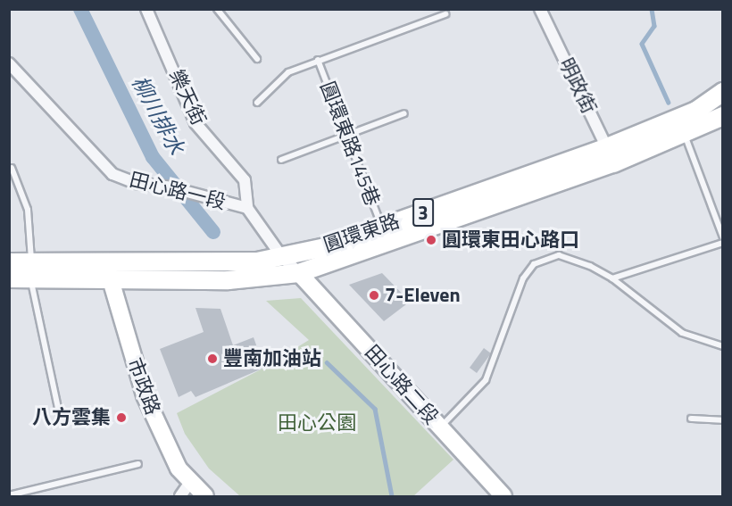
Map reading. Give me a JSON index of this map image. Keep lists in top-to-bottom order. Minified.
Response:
{"streets":{"main road":["3","圓環東路"],"street":["明政街","樂天街","田心路一段","田心路二段","市政路"],"lane":["圓環東路145巷"]},"crossings":[["明政街","圓環東路"],["樂天街","田心路一段"],["圓環東路145巷","圓環東路"],["田心路一段","圓環東路"],["田心路一段","田心路二段"],["圓環東路","田心路二段"],["圓環東路","市政路"]],"water":["柳川排水"],"parks":["田心公園"],"places":["圓環東田心路口","7-Eleven","豐南加油站","八方雲集"]}
